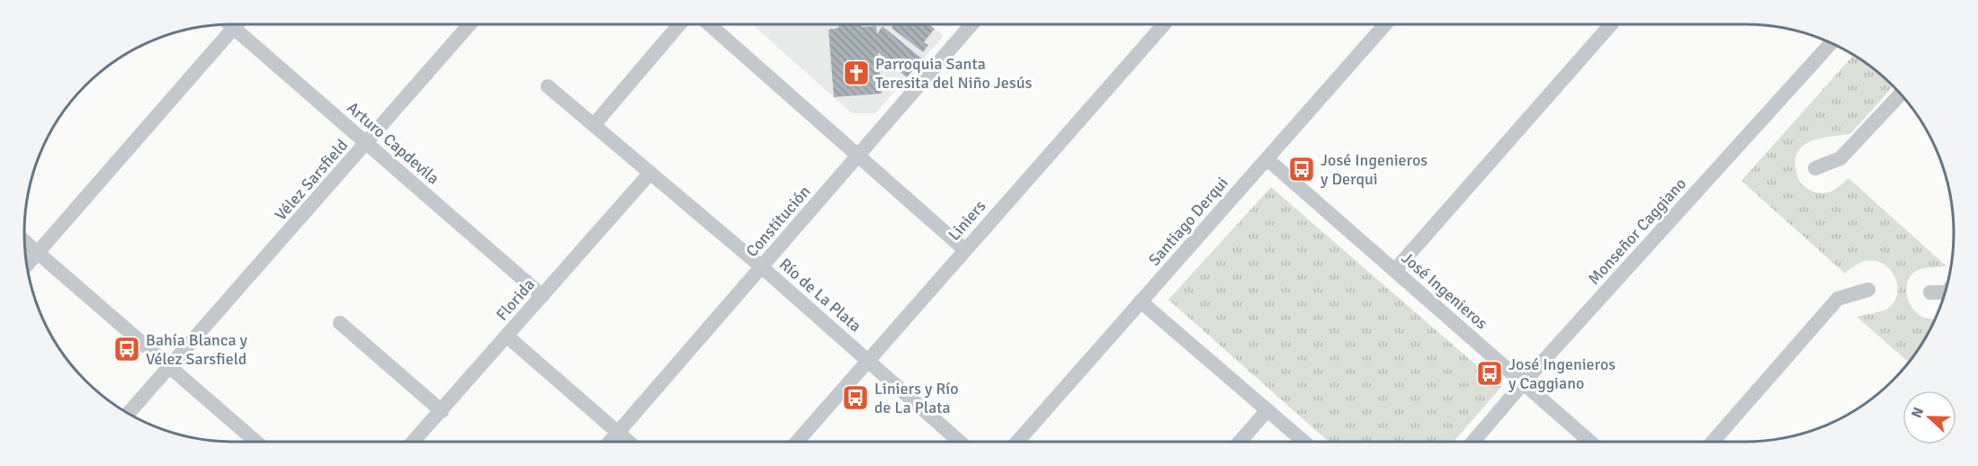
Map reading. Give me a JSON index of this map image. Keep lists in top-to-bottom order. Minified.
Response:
{"streets":{"street":["Arturo Capdevila","Vélez Sarsfield","Liniers","Constitución","Santiago Derqui","Monseñor Caggiano","José Ingenieros","Río de La Plata","Florida"]},"crossings":[["Arturo Capdevila","Vélez Sarsfield"],["Arturo Capdevila","Florida"],["Liniers","Río de La Plata"],["Constitución","Río de La Plata"],["Santiago Derqui","José Ingenieros"],["Monseñor Caggiano","José Ingenieros"],["Río de La Plata","Florida"]],"places":{"church":["Parroquia Santa Teresita del Niño Jesús"],"bus stop":["José Ingenieros y Derqui","Bahía Blanca y Vélez Sarsfield","José Ingenieros y Caggiano","Liniers y Río de La Plata"]},"north":"left"}
